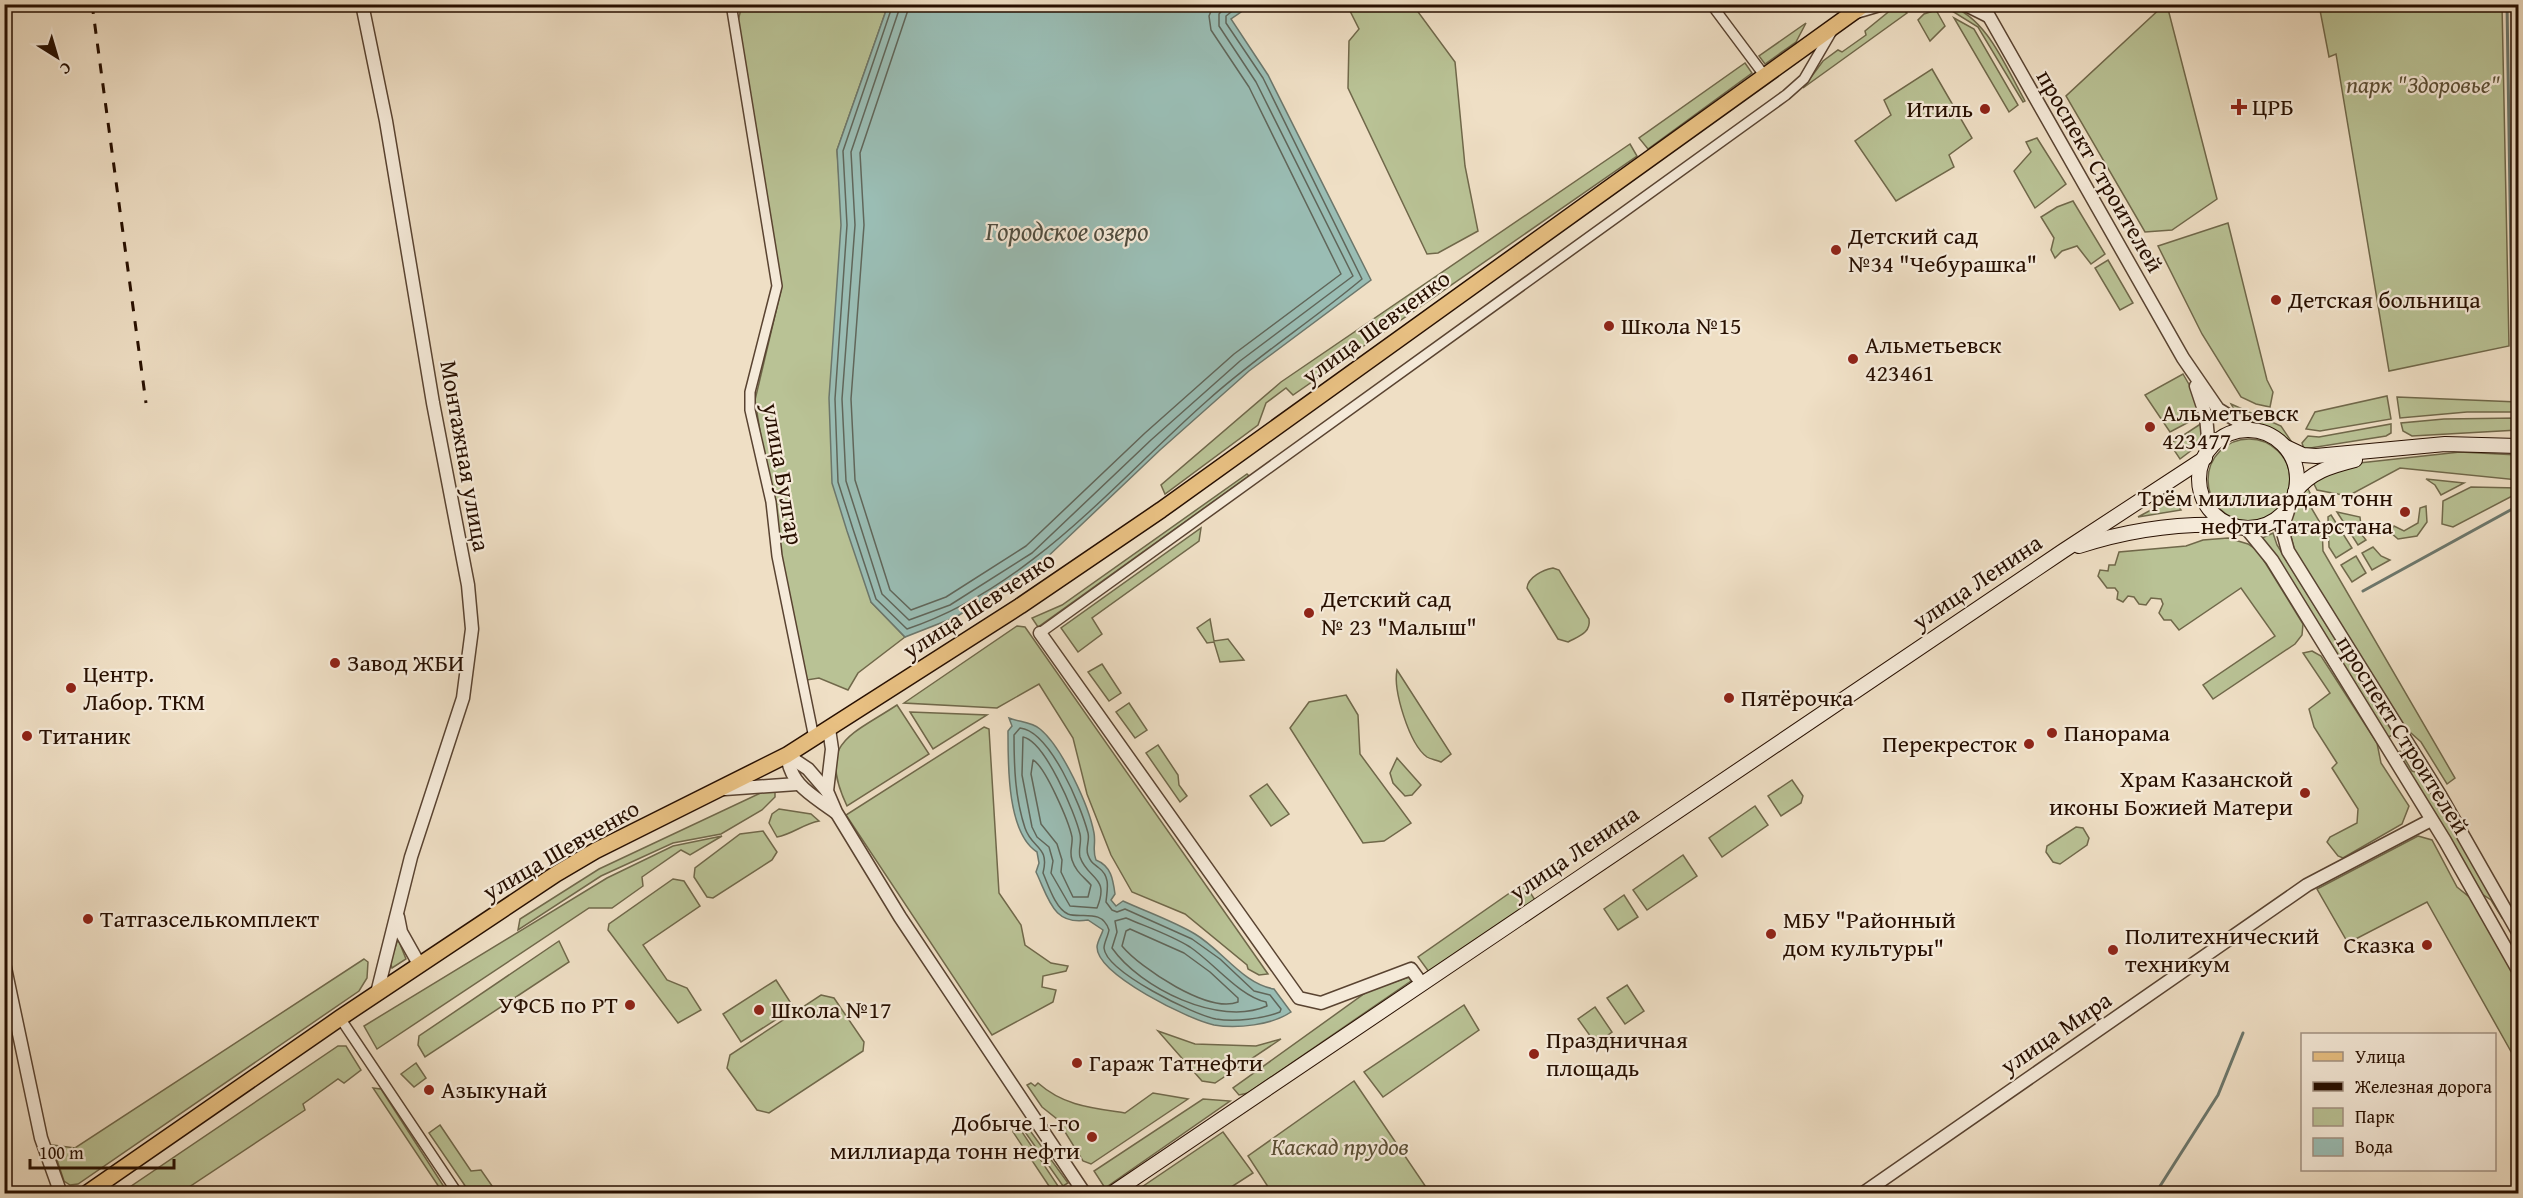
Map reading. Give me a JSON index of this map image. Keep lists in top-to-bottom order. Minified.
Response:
{"streets":{"main road":["улица Шевченко","улица Ленина"],"street":["проспект Строителей","Монтажная улица","улица Булгар","улица Мира"]},"crossings":[["проспект Строителей","улица Ленина"],["проспект Строителей","улица Мира"],["улица Шевченко","Монтажная улица"],["улица Шевченко","улица Булгар"]],"water":["Городское озеро"],"parks":["парк \"Здоровье\"","Каскад прудов"],"places":{"health":["ЦРБ"],"other":["Итиль","Детский сад №34 \"Чебурашка\"","Детская больница","Школа №15","Альметьевск 423461","Альметьевск 423477","Трём миллиардам тонн нефти Татарстана","Детский сад № 23 \"Малыш\"","Завод ЖБИ","Центр. Лабор. ТКМ","Пятёрочка","Панорама","Титаник","Перекресток","Храм Казанской иконы Божией Матери","Татгазселькомплект","МБУ \"Районный дом культуры\"","Сказка","Политехнический техникум","УФСБ по РТ","Школа №17","Праздничная площадь","Гараж Татнефти","Азыкунай","Добыче 1-го миллиарда тонн нефти"]},"legend":["Улица","Железная дорога","Парк","Вода"],"scale_bar":"100 m","north":"bottom right"}
